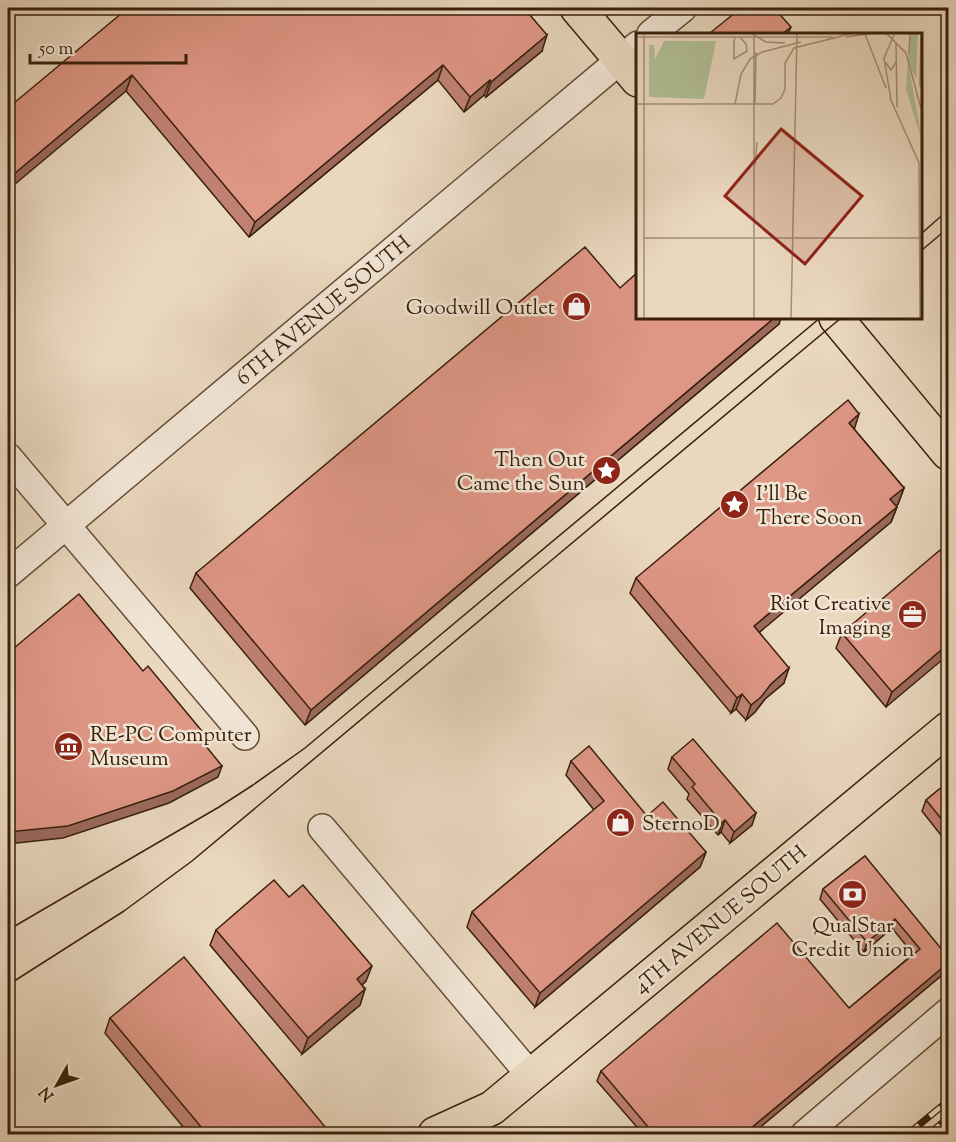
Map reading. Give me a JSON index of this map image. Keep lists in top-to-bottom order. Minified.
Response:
{"streets":{"main road":["4TH AVENUE SOUTH"],"street":["6TH AVENUE SOUTH"]},"places":{"shop":["Goodwill Outlet","SternoD"],"place":["Then Out Came the Sun","I'll Be There Soon"],"office":["Riot Creative Imaging"],"museum":["RE-PC Computer Museum"],"bank":["QualStar Credit Union"]},"scale_bar":"50 m","north":"bottom left"}
